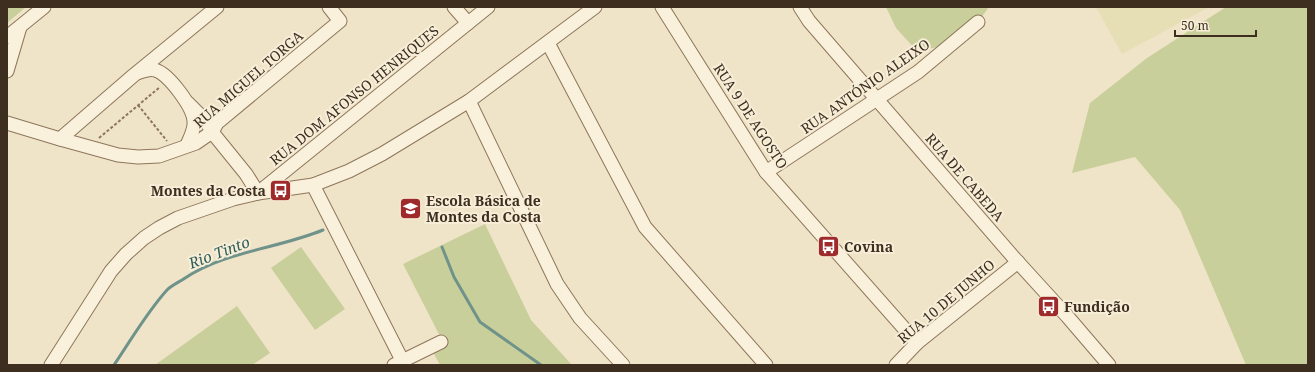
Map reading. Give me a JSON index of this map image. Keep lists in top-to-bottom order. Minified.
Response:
{"streets":{"street":["RUA MIGUEL TORGA","RUA ANTÓNIO ALEIXO","RUA DOM AFONSO HENRIQUES","RUA 9 DE AGOSTO","RUA DE CABEDA","RUA 10 DE JUNHO"]},"crossings":[["RUA ANTÓNIO ALEIXO","RUA 9 DE AGOSTO"],["RUA ANTÓNIO ALEIXO","RUA DE CABEDA"],["RUA 9 DE AGOSTO","RUA 10 DE JUNHO"],["RUA DE CABEDA","RUA 10 DE JUNHO"]],"water":["Rio Tinto"],"places":{"bus stop":["Montes da Costa","Covina","Fundição"],"school or university":["Escola Básica de Montes da Costa"]},"scale_bar":"50 m"}
